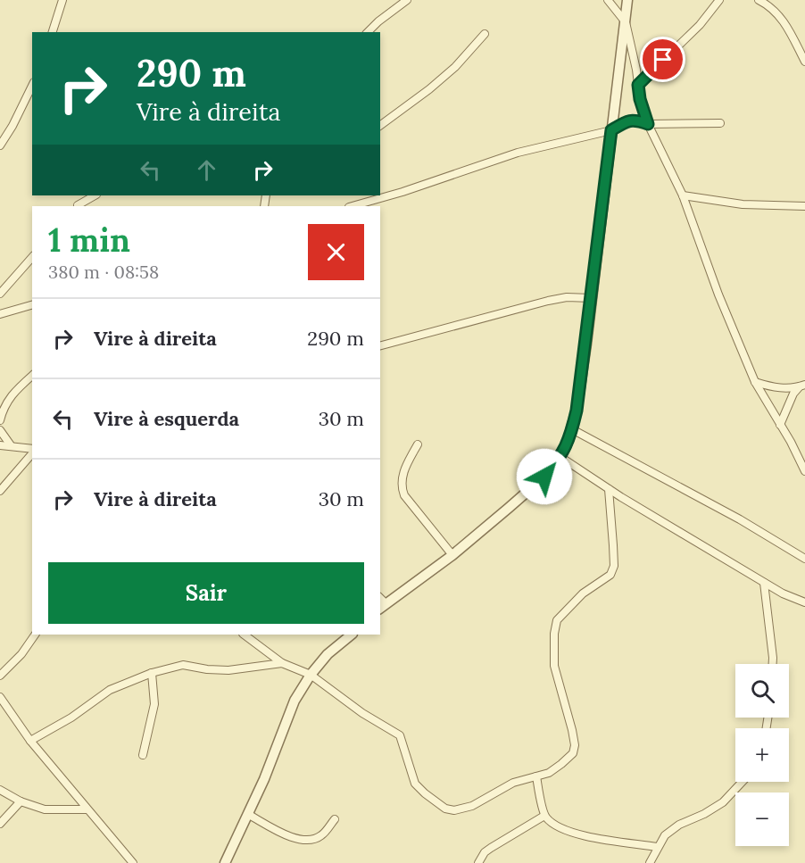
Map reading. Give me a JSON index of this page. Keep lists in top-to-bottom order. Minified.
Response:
{"page":{"turn":["290 m","Vire à direita"],"heading":["1 min","380 m · 08:58"],"list":[{"name":"Vire à direita","value":"290 m"},{"name":"Vire à esquerda","value":"30 m"},{"name":"Vire à direita","value":"30 m"}],"buttons":"Sair","map_buttons":["+","−"]}}
